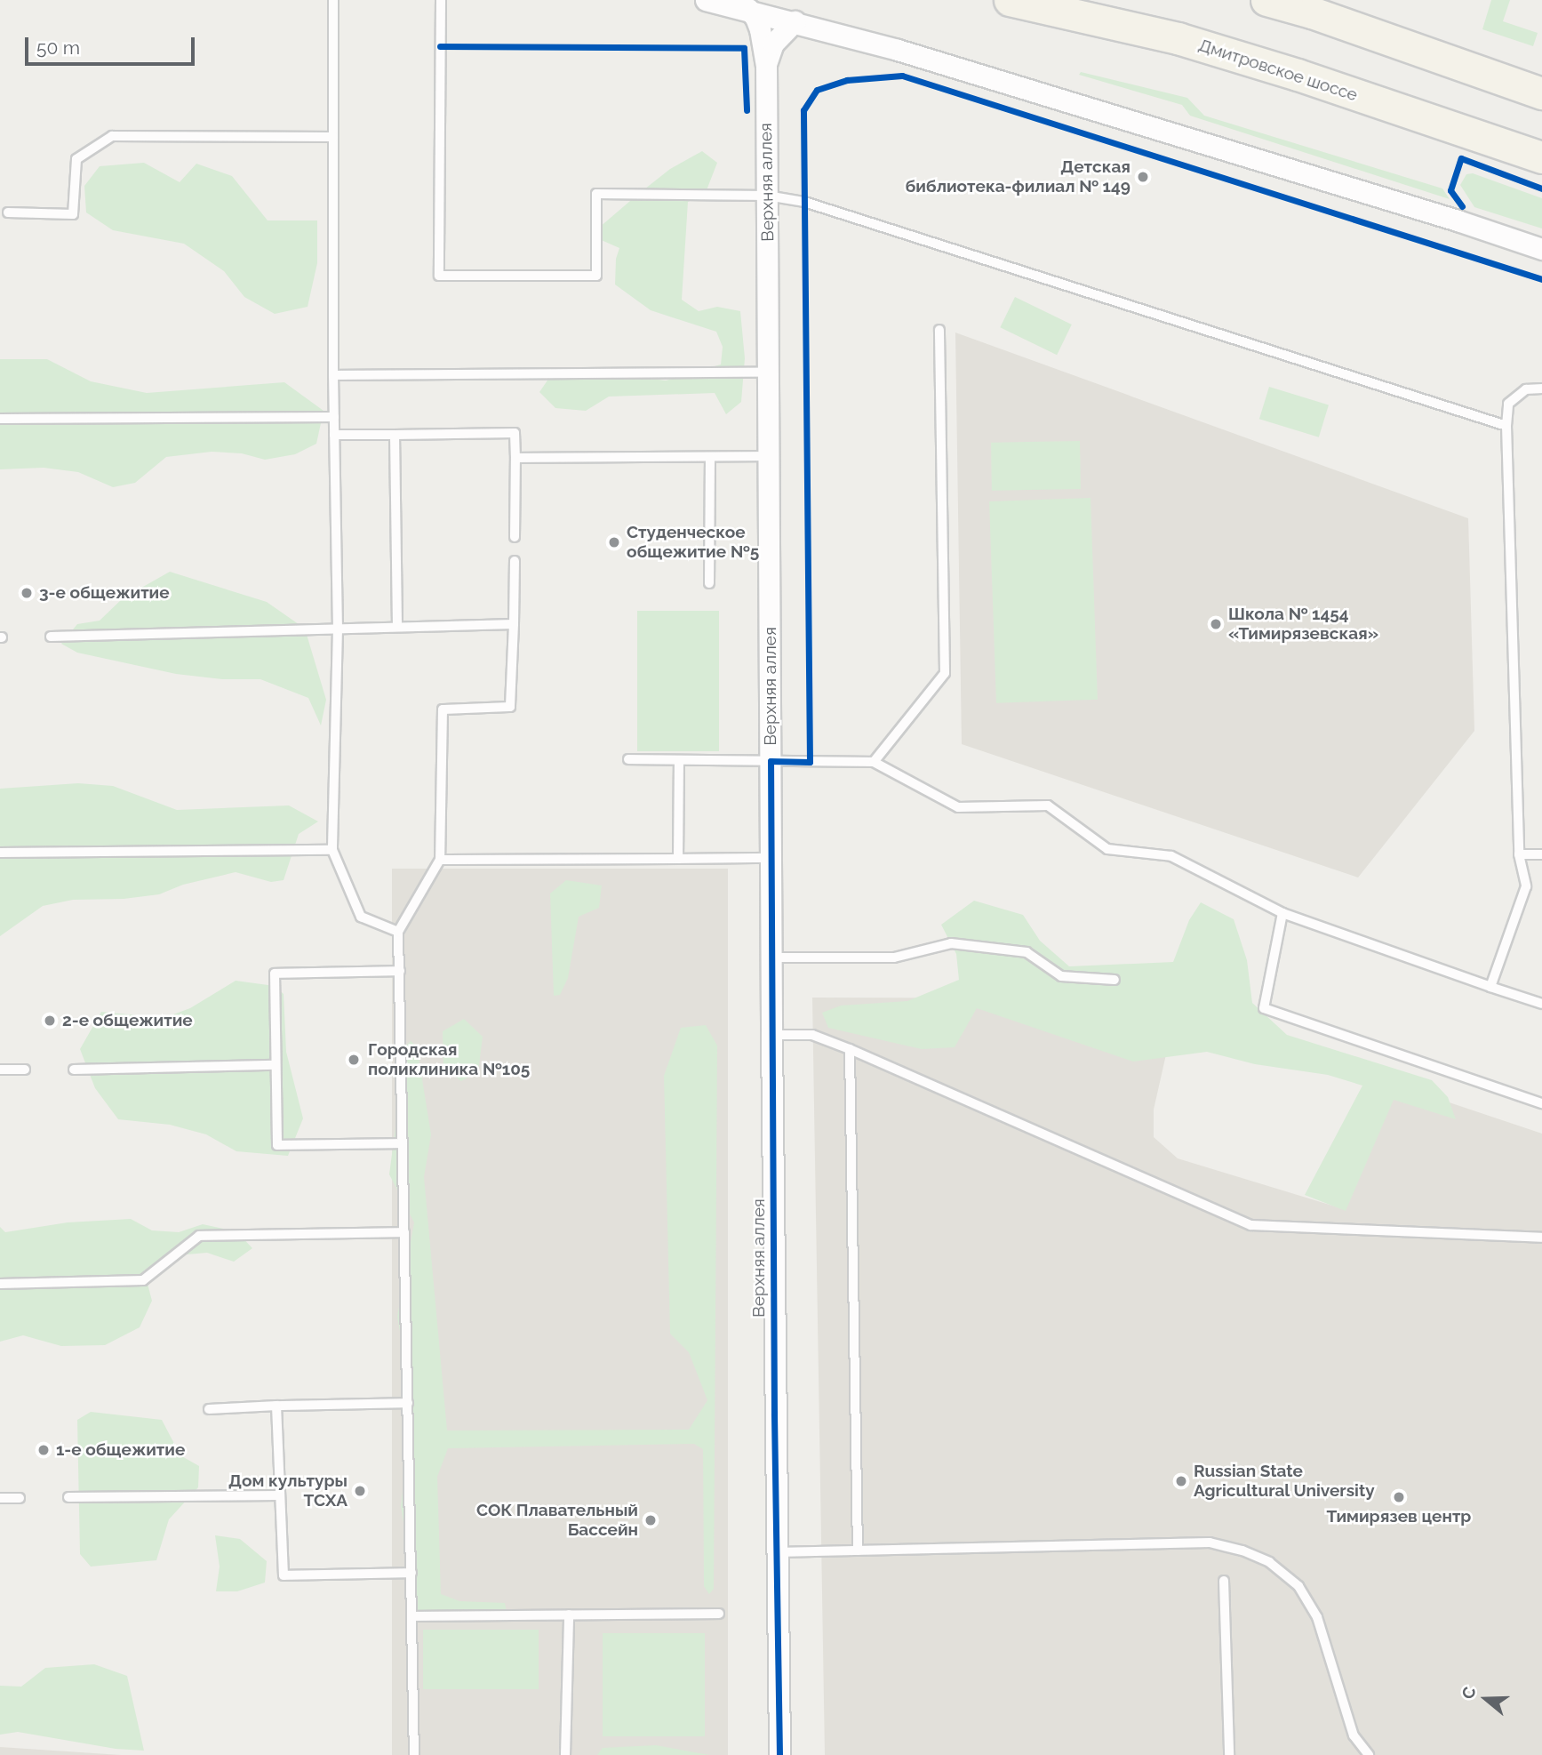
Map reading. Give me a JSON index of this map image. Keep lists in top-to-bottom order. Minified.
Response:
{"streets":{"main road":["Дмитровское шоссе"],"street":["Верхняя аллея"]},"places":["Детская библиотека-филиал № 149","Студенческое общежитие №5","3-е общежитие","Школа № 1454 «Тимирязевская»","2-е общежитие","Городская поликлиника №105","1-е общежитие","Russian State Agricultural University","Дом культуры ТСХА","Тимирязев центр","СОК Плавательный Бассейн"],"scale_bar":"50 m","north":"left"}
